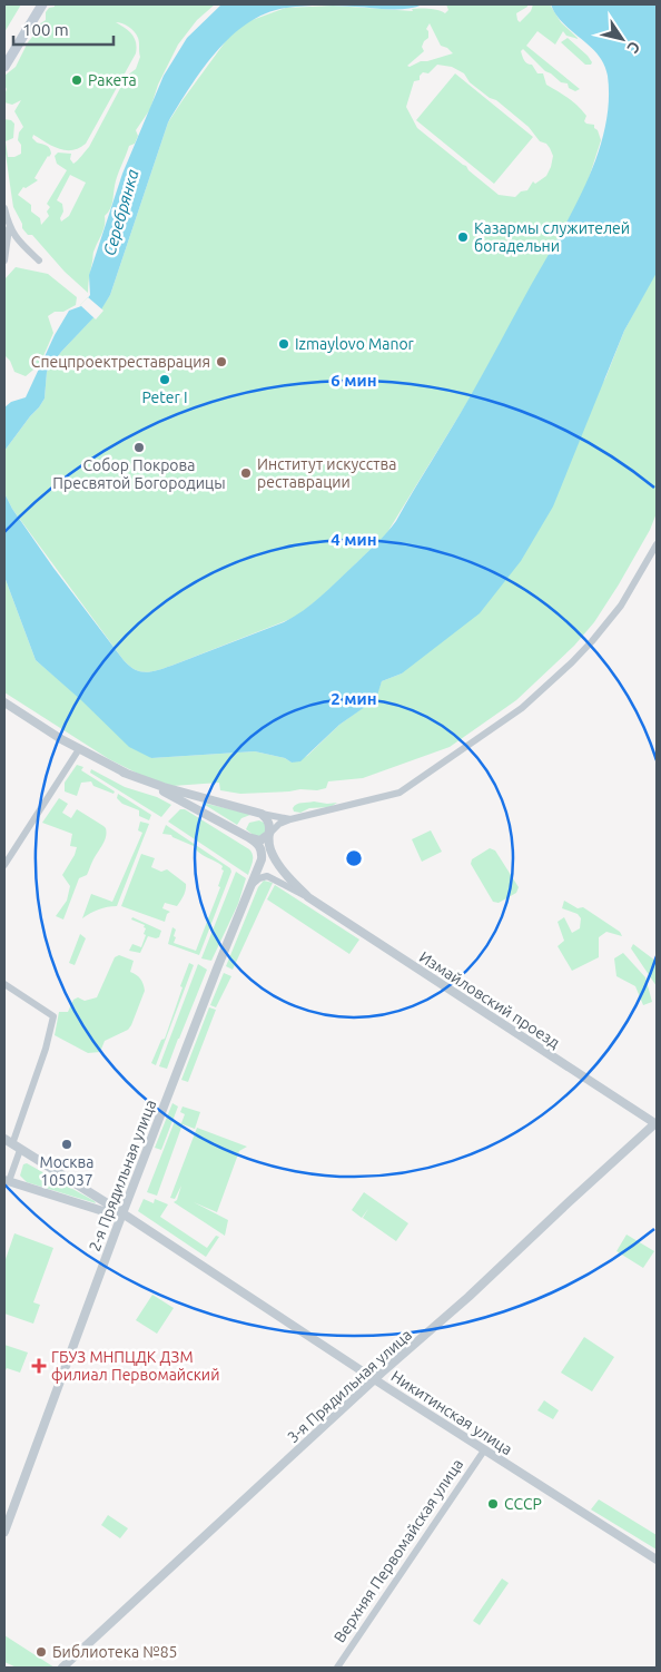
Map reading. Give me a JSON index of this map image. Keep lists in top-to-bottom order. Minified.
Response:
{"streets":{"street":["Измайловский проезд","2-я Прядильная улица","3-я Прядильная улица","Никитинская улица","Верхняя Первомайская улица"]},"crossings":[["Измайловский проезд","2-я Прядильная улица"],["Измайловский проезд","3-я Прядильная улица"],["2-я Прядильная улица","Никитинская улица"],["3-я Прядильная улица","Никитинская улица"],["Никитинская улица","Верхняя Первомайская улица"]],"water":["Серебрянка"],"places":{"other":["Ракета","Казармы служителей богадельни","Izmaylovo Manor","Спецпроектреставрация","Peter I","Собор Покрова Пресвятой Богородицы","Институт искусства реставрации","Москва 105037","СССР","Библиотека №85"],"health":["ГБУЗ МНПЦДК ДЗМ филиал Первомайский"]},"scale_bar":"100 m","north":"bottom right","rings":["6 мин","4 мин","2 мин"]}
